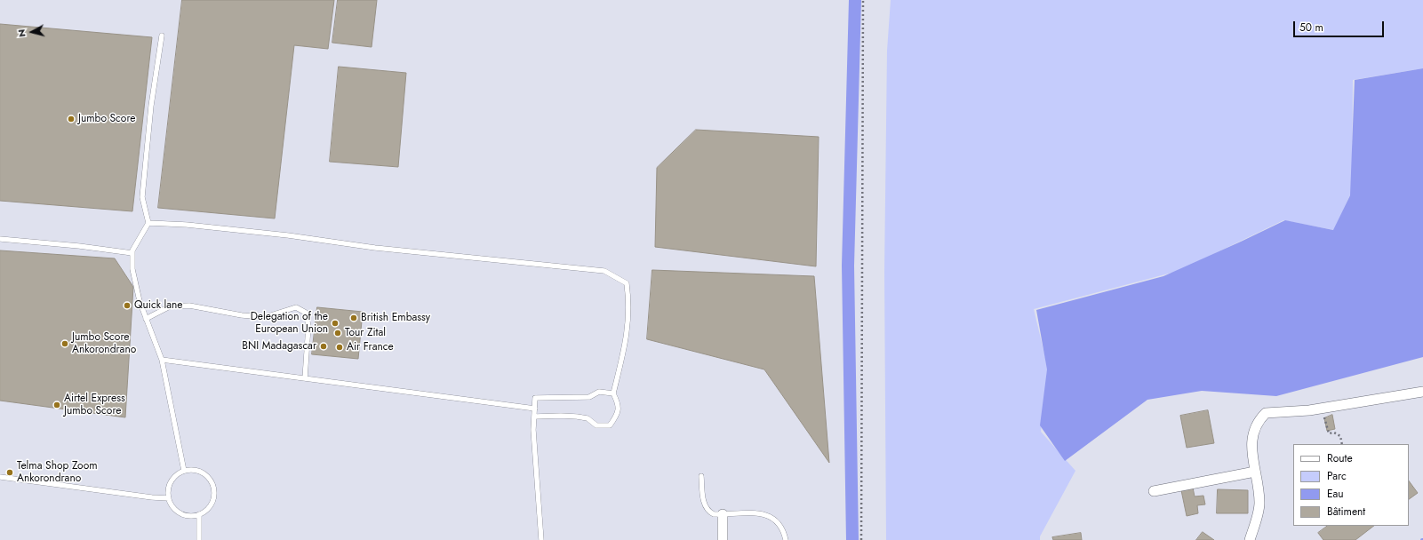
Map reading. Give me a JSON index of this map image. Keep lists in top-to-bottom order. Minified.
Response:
{"places":["Jumbo Score","Quick lane","British Embassy","Delegation of the European Union","Tour Zital","Jumbo Score Ankorondrano","BNI Madagascar","Air France","Airtel Express Jumbo Score","Telma Shop Zoom Ankorondrano"],"legend":["Route","Parc","Eau","Bâtiment"],"scale_bar":"50 m","north":"left"}
